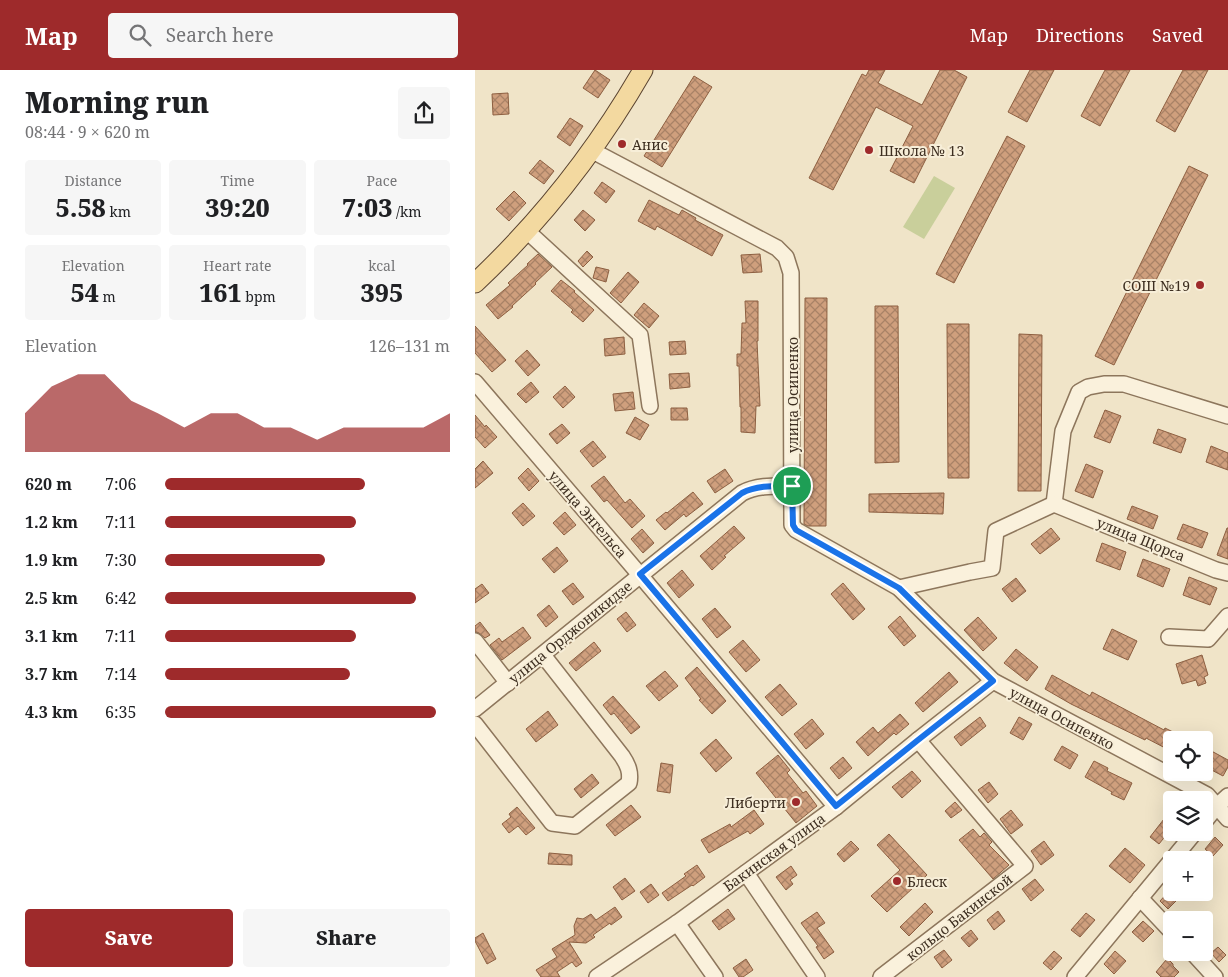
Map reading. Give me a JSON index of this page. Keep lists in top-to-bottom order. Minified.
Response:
{"streets":{"street":["улица Осипенко","улица Энгельса","улица Щорса","улица Орджоникидзе","Бакинская улица","кольцо Бакинской"]},"crossings":[["улица Осипенко","улица Орджоникидзе"],["улица Осипенко","Бакинская улица"],["улица Энгельса","улица Орджоникидзе"],["улица Энгельса","Бакинская улица"],["Бакинская улица","кольцо Бакинской"]],"places":["Анис","Школа № 13","СОШ №19","Либерти","Блеск"],"page":{"header":"Map","search":"Search here","nav":["Map","Directions","Saved"],"heading":["Morning run","08:44 · 9 × 620 m"],"stats":[["Distance","5.58 km"],["Time","39:20"],["Pace","7:03 /km"],["Elevation","54 m"],["Heart rate","161 bpm"],["kcal","395"]],"chart":["Elevation","126–131 m"],"list":[{"name":"620 m","note":"7:06"},{"name":"1.2 km","note":"7:11"},{"name":"1.9 km","note":"7:30"},{"name":"2.5 km","note":"6:42"},{"name":"3.1 km","note":"7:11"},{"name":"3.7 km","note":"7:14"},{"name":"4.3 km","note":"6:35"}],"map_buttons":["+","−"],"buttons":["Save","Share"]}}
